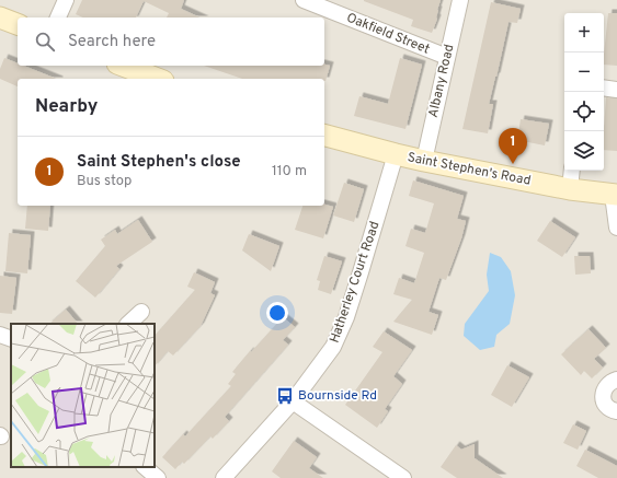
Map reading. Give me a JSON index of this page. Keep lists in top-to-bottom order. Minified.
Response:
{"streets":{"street":["Oakfield Street","Albany Road","Saint Stephen's Road","Hatherley Court Road"]},"crossings":[["Oakfield Street","Albany Road"],["Albany Road","Saint Stephen's Road"],["Saint Stephen's Road","Hatherley Court Road"]],"places":{"bus stop":["Bournside Rd"]},"page":{"map_buttons":["+","−"],"search":"Search here","heading":"Nearby","pins":"1","list":[{"mark":"1","name":"Saint Stephen's close","note":"Bus stop","value":"110 m"}]}}
